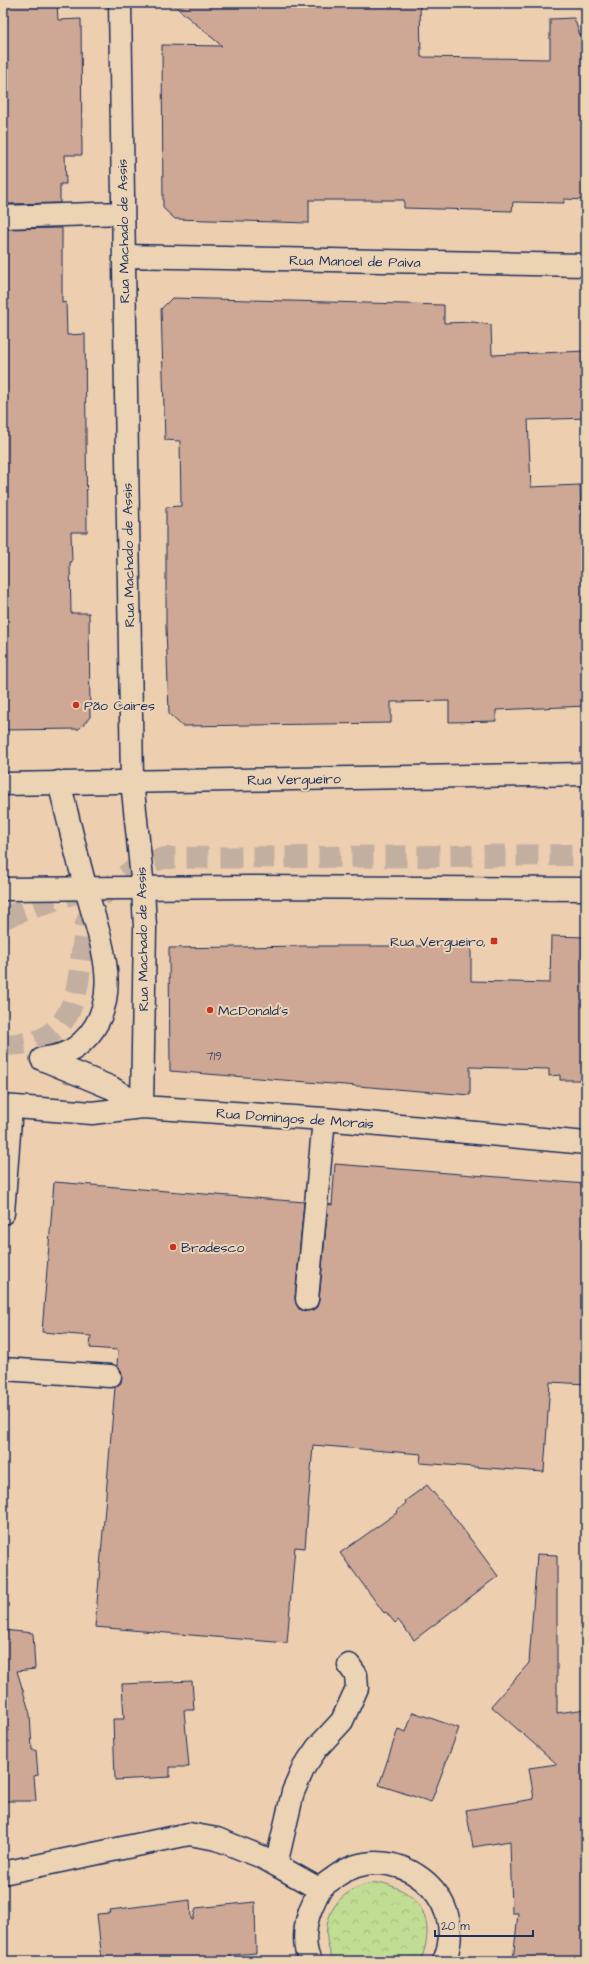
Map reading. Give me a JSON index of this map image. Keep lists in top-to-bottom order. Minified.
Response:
{"streets":{"street":["Rua Machado de Assis","Rua Manoel de Paiva","Rua Vergueiro","Rua Domingos de Morais"]},"crossings":[["Rua Machado de Assis","Rua Manoel de Paiva"],["Rua Machado de Assis","Rua Vergueiro"],["Rua Machado de Assis","Rua Domingos de Morais"]],"places":{"other":["Pão Caires","McDonald's","Bradesco"],"transit":["Rua Vergueiro,"]},"house_numbers":["719"],"scale_bar":"20 m"}
